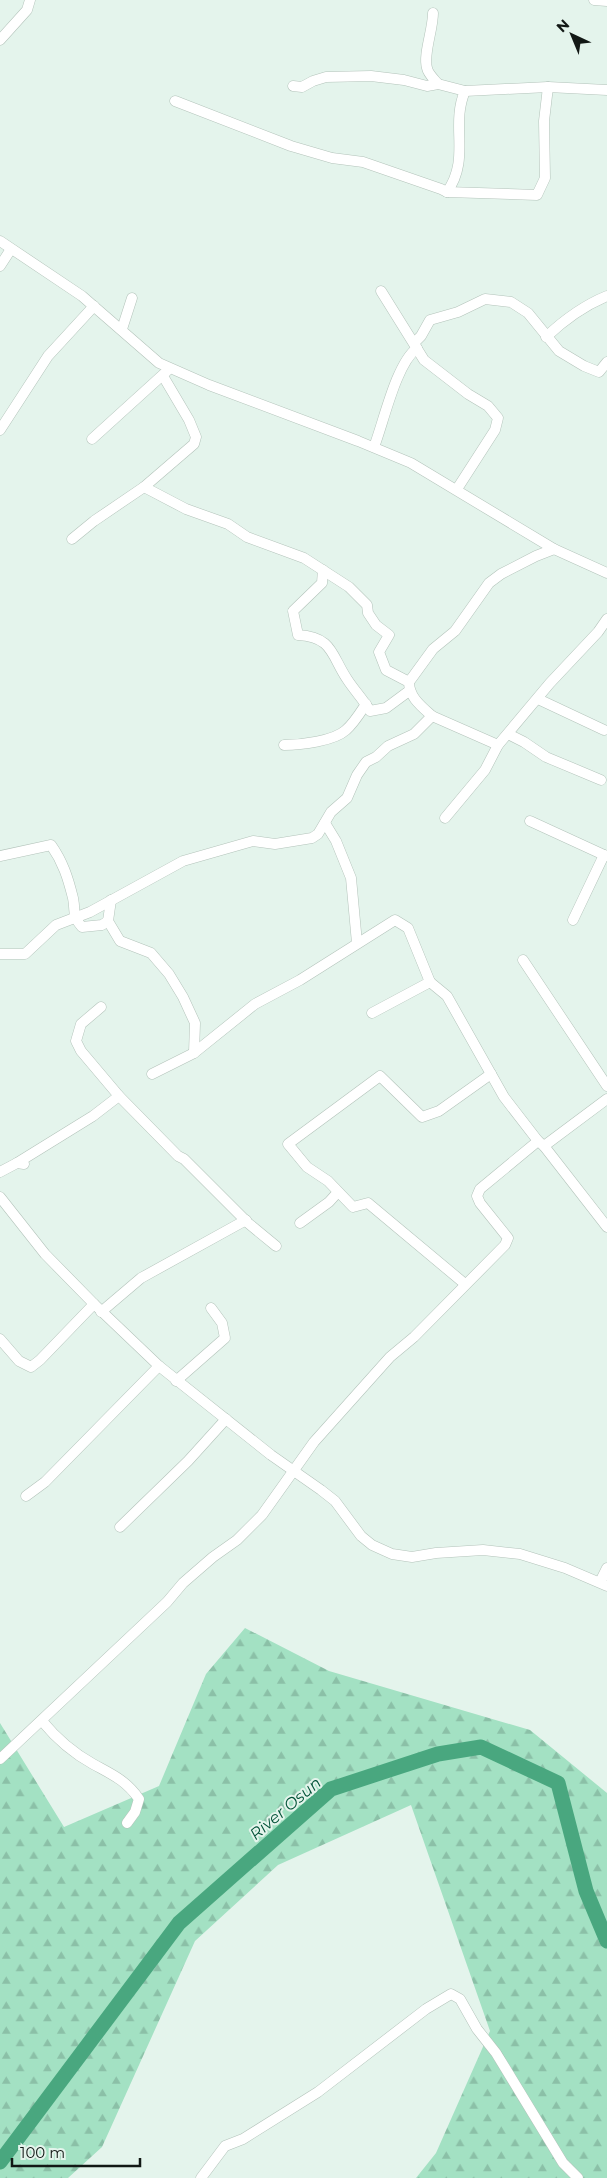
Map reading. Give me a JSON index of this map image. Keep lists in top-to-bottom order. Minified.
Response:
{"water":["River Osun"],"scale_bar":"100 m","north":"top left"}
